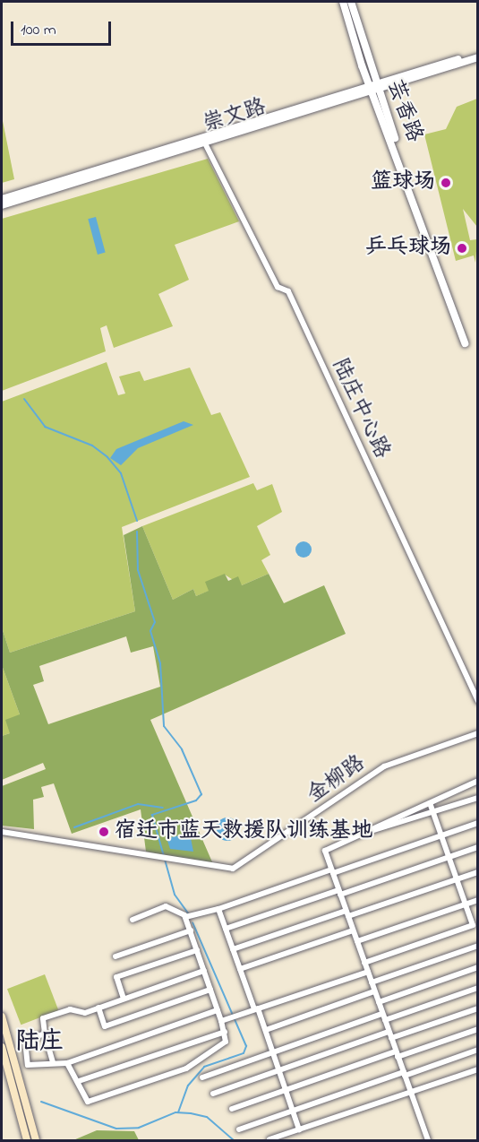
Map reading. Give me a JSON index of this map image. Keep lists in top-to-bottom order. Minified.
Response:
{"streets":{"street":["芸香路","崇文路","陆庄中心路","金柳路"]},"crossings":[["芸香路","崇文路"],["崇文路","陆庄中心路"]],"districts":["陆庄"],"places":["篮球场","乒乓球场","宿迁市蓝天救援队训练基地"],"scale_bar":"100 m"}
